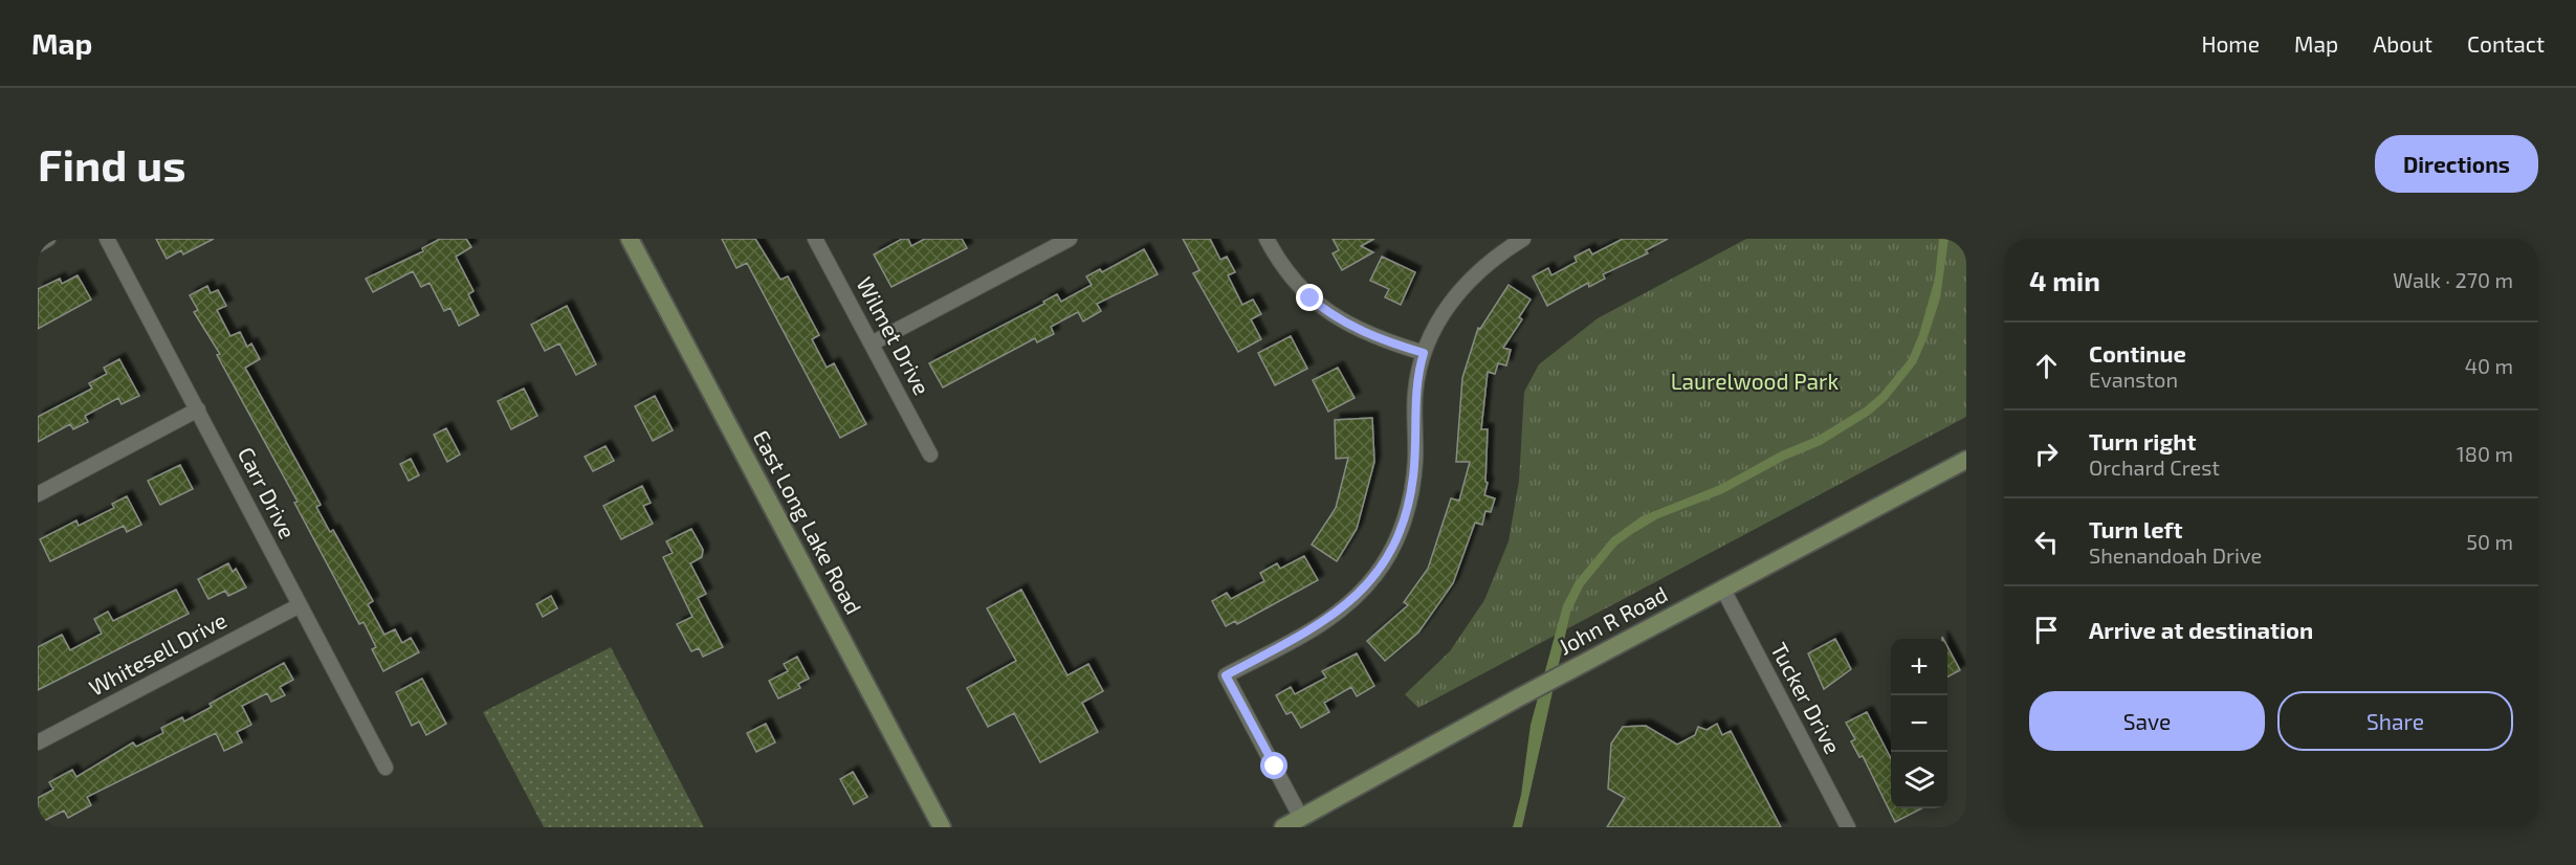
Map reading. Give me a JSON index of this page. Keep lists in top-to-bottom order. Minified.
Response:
{"streets":{"main road":["East Long Lake Road","John R Road"],"street":["Wilmet Drive","Carr Drive","Whitesell Drive","Tucker Drive"]},"crossings":[["Carr Drive","Whitesell Drive"],["John R Road","Tucker Drive"]],"parks":["Laurelwood Park"],"page":{"header":"Map","nav":["Home","Map","About","Contact"],"buttons":["Directions",["Save","Share"]],"title":"Find us","heading":["4 min","Walk · 270 m"],"list":[["Continue","Evanston","40 m"],["Turn right","Orchard Crest","180 m"],["Turn left","Shenandoah Drive","50 m"],"Arrive at destination"],"map_buttons":["+","−"]}}
